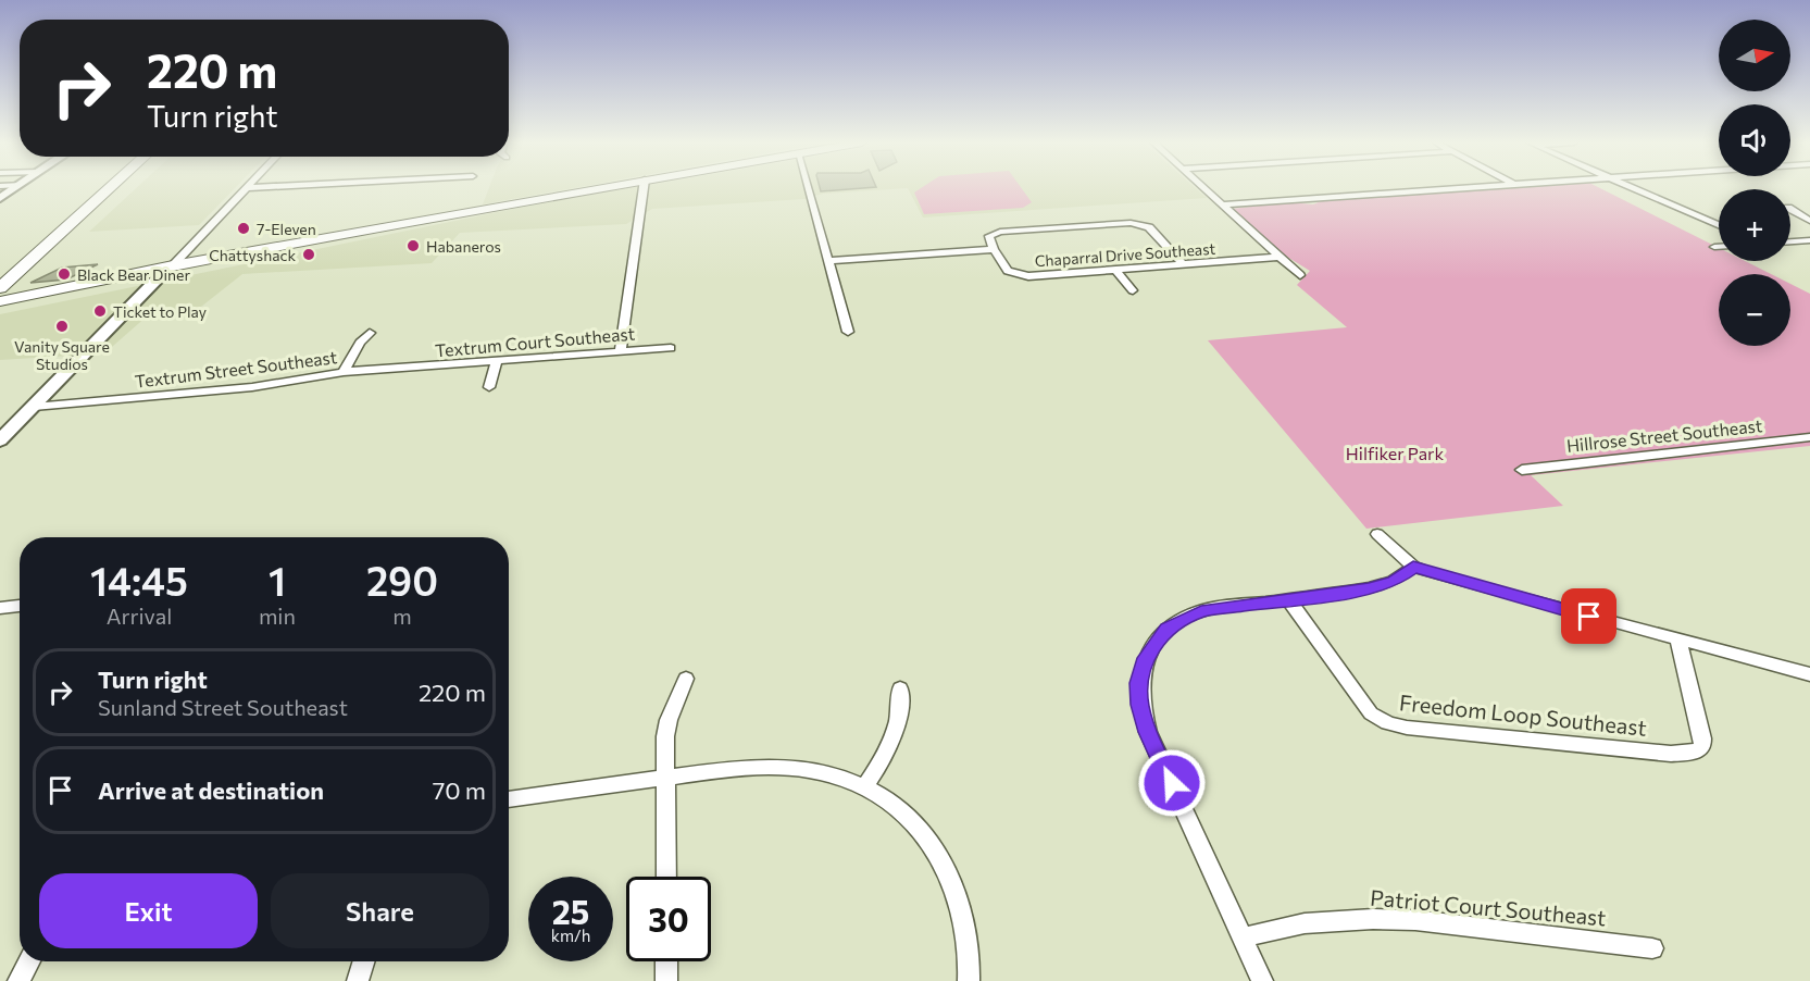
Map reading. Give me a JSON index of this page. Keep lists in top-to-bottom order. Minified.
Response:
{"streets":{"street":["Chaparral Drive Southeast","Textrum Court Southeast","Textrum Street Southeast","Hillrose Street Southeast","Freedom Loop Southeast","Patriot Court Southeast"]},"crossings":[["Textrum Court Southeast","Textrum Street Southeast"]],"parks":["Hilfiker Park"],"places":["7-Eleven","Habaneros","Chattyshack","Black Bear Diner","Ticket to Play","Vanity Square Studios"],"north":"right","page":{"map_buttons":["+","−"],"turn":["220 m","Turn right"],"eta":["14:45","Arrival","1","min","290","m"],"list":[{"name":"Turn right","note":"Sunland Street Southeast","value":"220 m"},{"name":"Arrive at destination","value":"70 m"}],"buttons":["Exit","Share"],"speed":"25 km/h","limit":"30"}}
